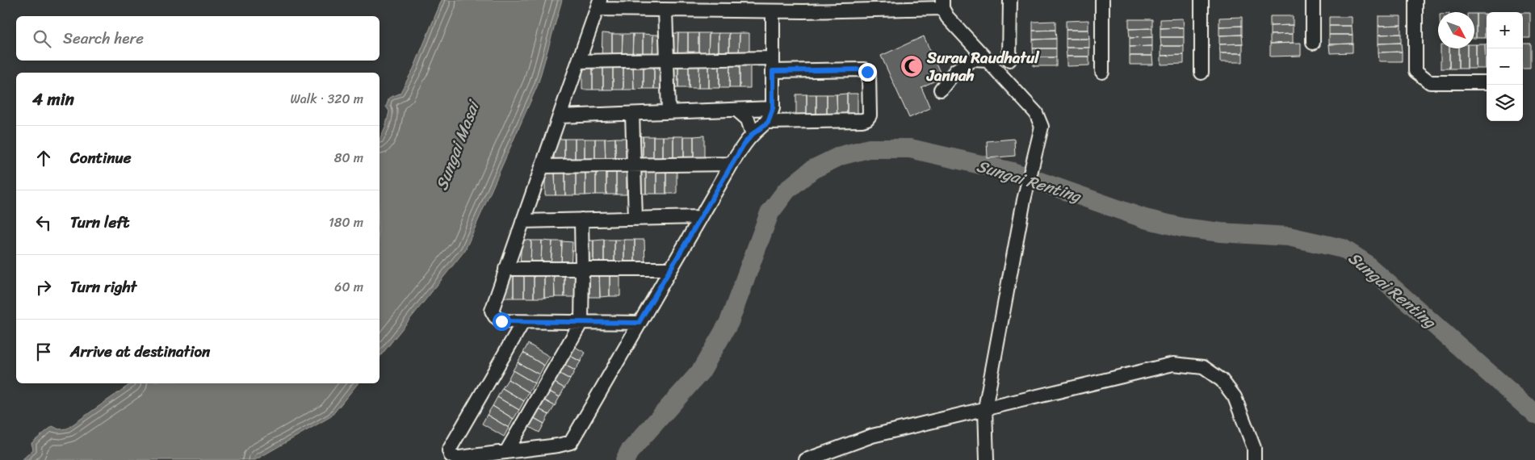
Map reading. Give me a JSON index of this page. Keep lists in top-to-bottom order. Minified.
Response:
{"water":["Sungai Masai","Sungai Renting"],"places":{"mosque":["Surau Raudhatul Jannah"]},"north":"bottom right","page":{"map_buttons":["+","−"],"search":"Search here","heading":["4 min","Walk · 320 m"],"list":[["Continue","80 m"],["Turn left","180 m"],["Turn right","60 m"],"Arrive at destination"]}}
